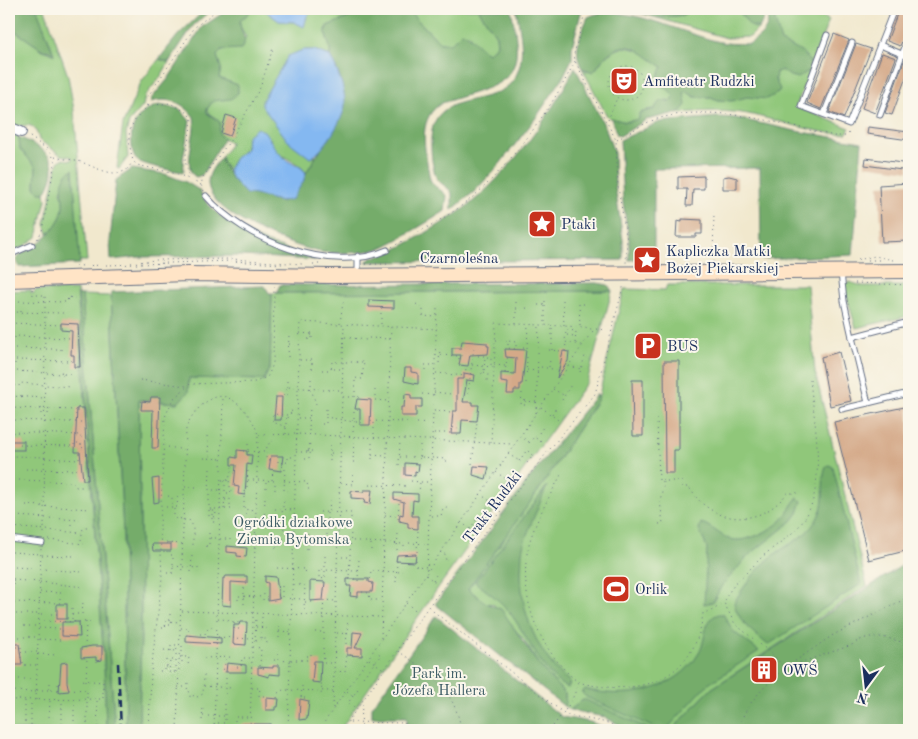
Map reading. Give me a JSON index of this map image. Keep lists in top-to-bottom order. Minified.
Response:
{"streets":{"street":["Czarnoleśna"],"path":["Trakt Rudzki"]},"parks":["Ogródki działkowe Ziemia Bytomska","Park im. Józefa Hallera"],"places":{"theatre":["Amfiteatr Rudzki"],"place":["Ptaki","Kapliczka Matki Bożej Piekarskiej"],"parking":["BUS"],"sports":["Orlik"],"building":["OWŚ"]},"north":"bottom"}
